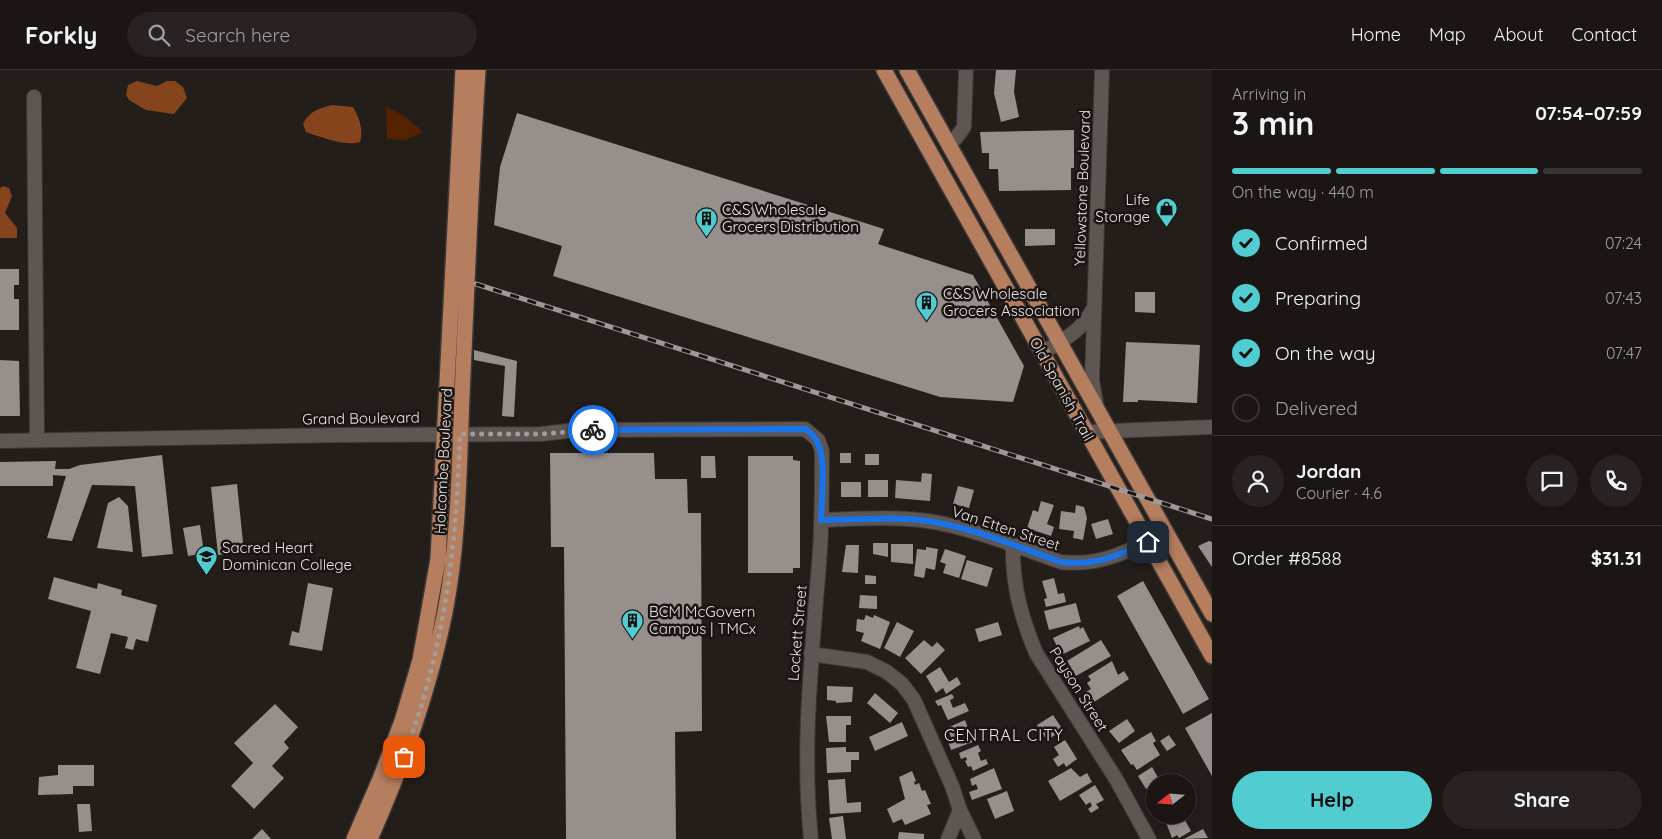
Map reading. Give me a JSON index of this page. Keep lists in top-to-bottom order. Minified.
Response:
{"streets":{"main road":["Old Spanish Trail","Holcombe Boulevard"],"street":["Yellowstone Boulevard","Grand Boulevard","Van Etten Street","Lockett Street","Payson Street"]},"crossings":[["Yellowstone Boulevard","Old Spanish Trail"],["Old Spanish Trail","Van Etten Street"],["Grand Boulevard","Holcombe Boulevard"],["Grand Boulevard","Lockett Street"],["Van Etten Street","Lockett Street"],["Van Etten Street","Payson Street"]],"districts":["CENTRAL CITY"],"places":{"shop":["Life Storage"],"building":["C&S Wholesale Grocers Distribution","C&S Wholesale Grocers Association","BCM McGovern Campus | TMCx"],"school or university":["Sacred Heart Dominican College"]},"north":"left","page":{"header":"Forkly","search":"Search here","nav":["Home","Map","About","Contact"],"heading":["3 min","Arriving in","07:54–07:59"],"panel":["Jordan","Courier · 4.6","Order #8588","$31.31"],"bar":"On the way · 440 m","list":[["Confirmed","07:24"],["Preparing","07:43"],["On the way","07:47"],"Delivered"],"buttons":["Help","Share"]}}
